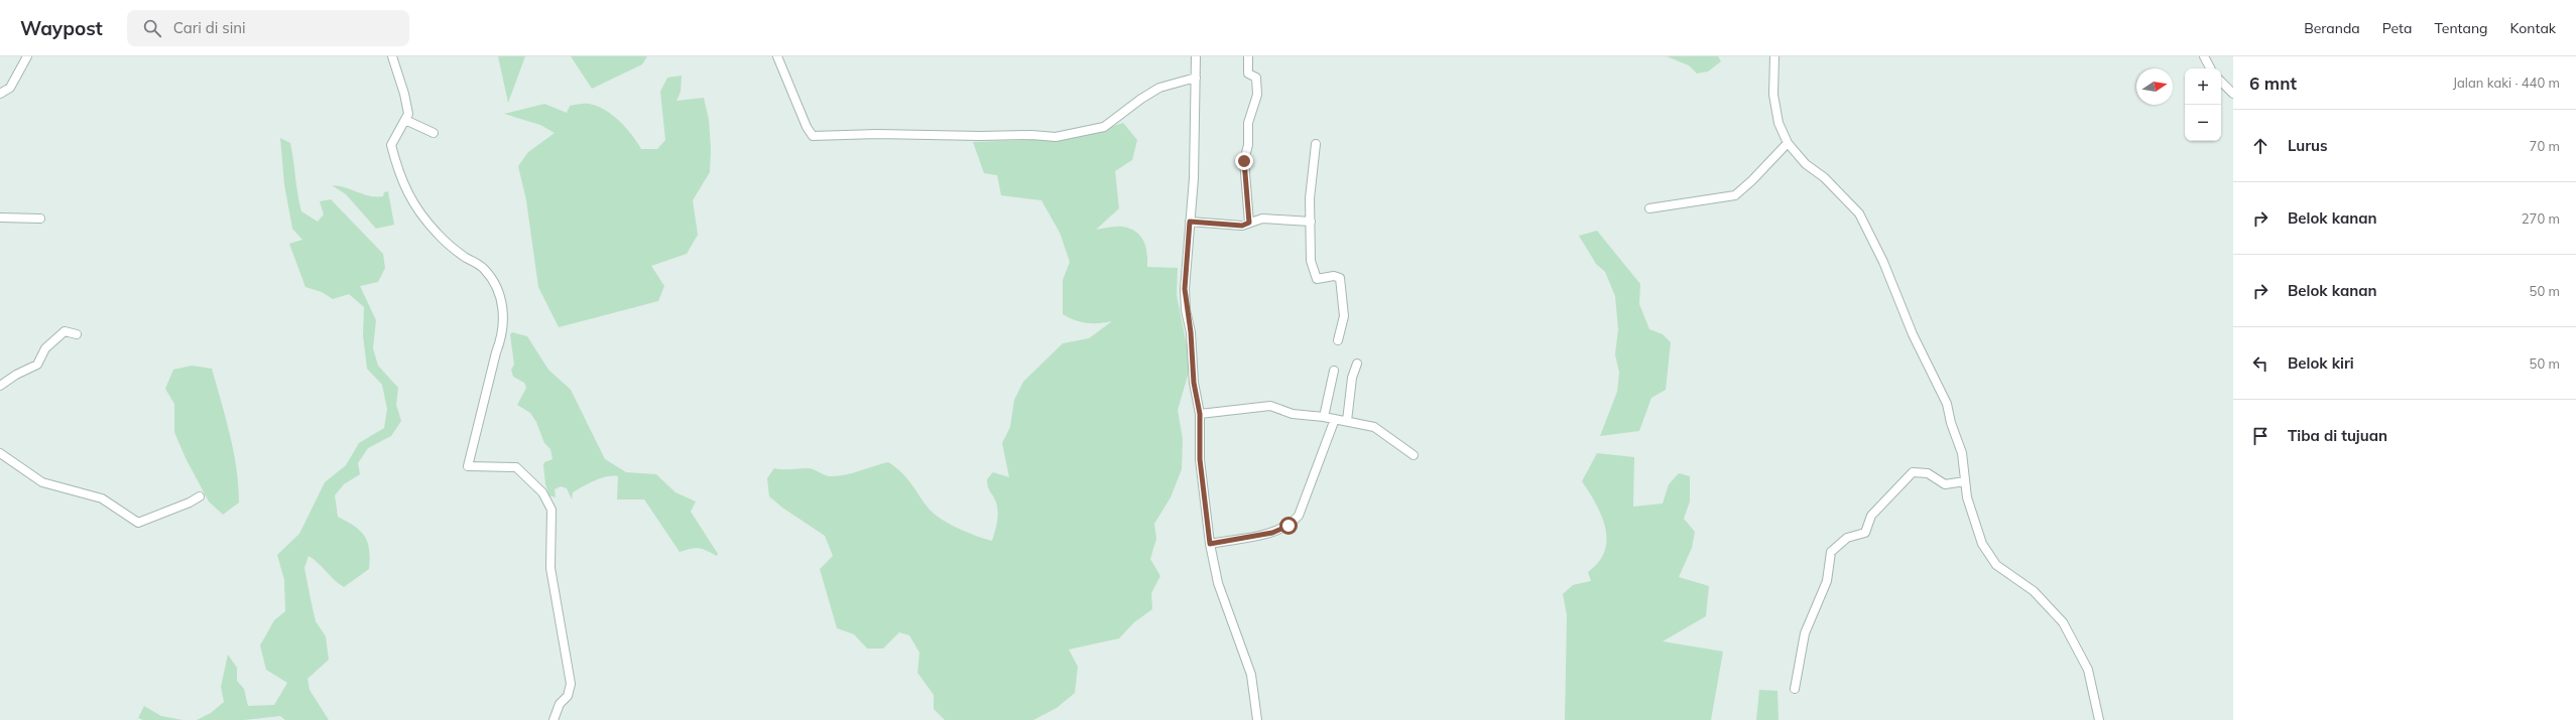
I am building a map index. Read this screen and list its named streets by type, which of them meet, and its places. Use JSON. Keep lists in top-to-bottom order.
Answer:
{
  "north": "right",
  "page": {
    "header": "Waypost",
    "search": "Cari di sini",
    "nav": [
      "Beranda",
      "Peta",
      "Tentang",
      "Kontak"
    ],
    "heading": ["6 mnt", "Jalan kaki · 440 m"],
    "map_buttons": ["+", "−"],
    "list": [
      ["Lurus", "70 m"],
      ["Belok kanan", "270 m"],
      ["Belok kanan", "50 m"],
      ["Belok kiri", "50 m"],
      "Tiba di tujuan"
    ]
  }
}
